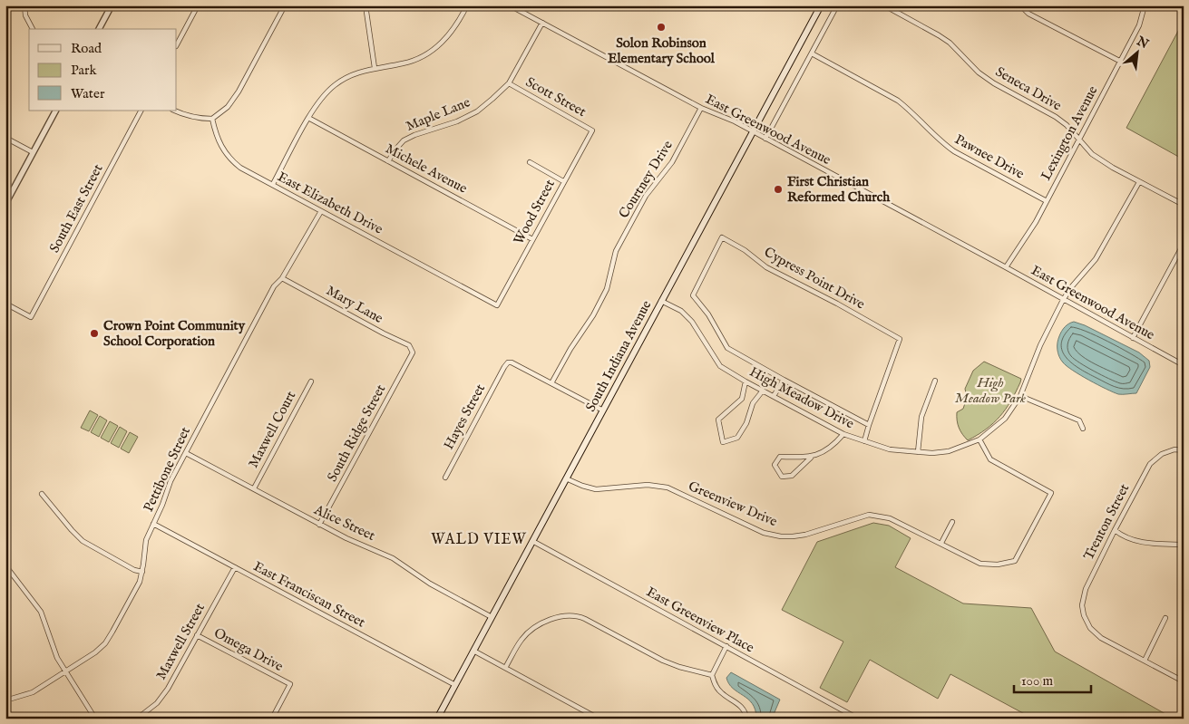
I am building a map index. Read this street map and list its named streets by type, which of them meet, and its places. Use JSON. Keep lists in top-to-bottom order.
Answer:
{
  "streets": {
    "main road": ["South Indiana Avenue"],
    "street": [
      "Seneca Drive",
      "Scott Street",
      "Maple Lane",
      "East Greenwood Avenue",
      "Lexington Avenue",
      "Pawnee Drive",
      "Michele Avenue",
      "Courtney Drive",
      "East Elizabeth Drive",
      "South East Street",
      "Wood Street",
      "Cypress Point Drive",
      "Mary Lane",
      "High Meadow Drive",
      "Hayes Street",
      "Maxwell Court",
      "South Ridge Street",
      "Pettibone Street",
      "Greenview Drive",
      "Trenton Street",
      "Alice Street",
      "East Franciscan Street",
      "East Greenview Place",
      "Maxwell Street",
      "Omega Drive"
    ]
  },
  "crossings": [
    ["Seneca Drive", "Lexington Avenue"],
    ["Seneca Drive", "High Meadow Drive"],
    ["Scott Street", "Maple Lane"],
    ["Scott Street", "Wood Street"],
    ["Maple Lane", "East Greenwood Avenue"],
    ["Maple Lane", "Michele Avenue"],
    ["East Greenwood Avenue", "Lexington Avenue"],
    ["East Greenwood Avenue", "Courtney Drive"],
    ["East Greenwood Avenue", "South Indiana Avenue"],
    ["East Greenwood Avenue", "High Meadow Drive"],
    ["Lexington Avenue", "Pawnee Drive"],
    ["Michele Avenue", "Wood Street"],
    ["Courtney Drive", "Hayes Street"],
    ["East Elizabeth Drive", "Wood Street"],
    ["East Elizabeth Drive", "Pettibone Street"],
    ["Mary Lane", "South Ridge Street"],
    ["Mary Lane", "Pettibone Street"],
    ["South Indiana Avenue", "High Meadow Drive"],
    ["South Indiana Avenue", "Greenview Drive"],
    ["South Indiana Avenue", "Alice Street"],
    ["South Indiana Avenue", "East Franciscan Street"],
    ["South Indiana Avenue", "East Greenview Place"],
    ["High Meadow Drive", "Greenview Drive"],
    ["Maxwell Court", "Alice Street"],
    ["South Ridge Street", "Alice Street"],
    ["Pettibone Street", "Alice Street"],
    ["Pettibone Street", "East Franciscan Street"],
    ["East Franciscan Street", "Maxwell Street"],
    ["Maxwell Street", "Omega Drive"]
  ],
  "districts": ["WALD VIEW"],
  "parks": ["High Meadow Park"],
  "places": ["Solon Robinson Elementary School", "First Christian Reformed Church", "Crown Point Community School Corporation"],
  "legend": ["Road", "Park", "Water"],
  "scale_bar": "100 m",
  "north": "top right"
}
